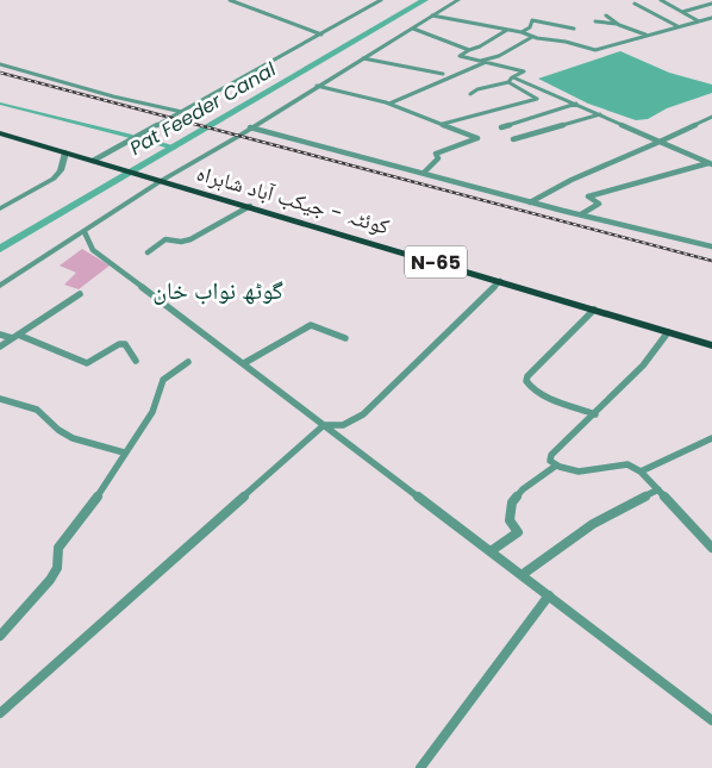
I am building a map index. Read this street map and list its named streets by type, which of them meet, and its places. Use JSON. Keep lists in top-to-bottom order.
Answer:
{
  "streets": {
    "highway": ["کوئٹہ - جیکب آباد شاہراہ", "N-65"]
  },
  "districts": ["گوٹھ نواب خان"],
  "water": ["Pat Feeder Canal"]
}
